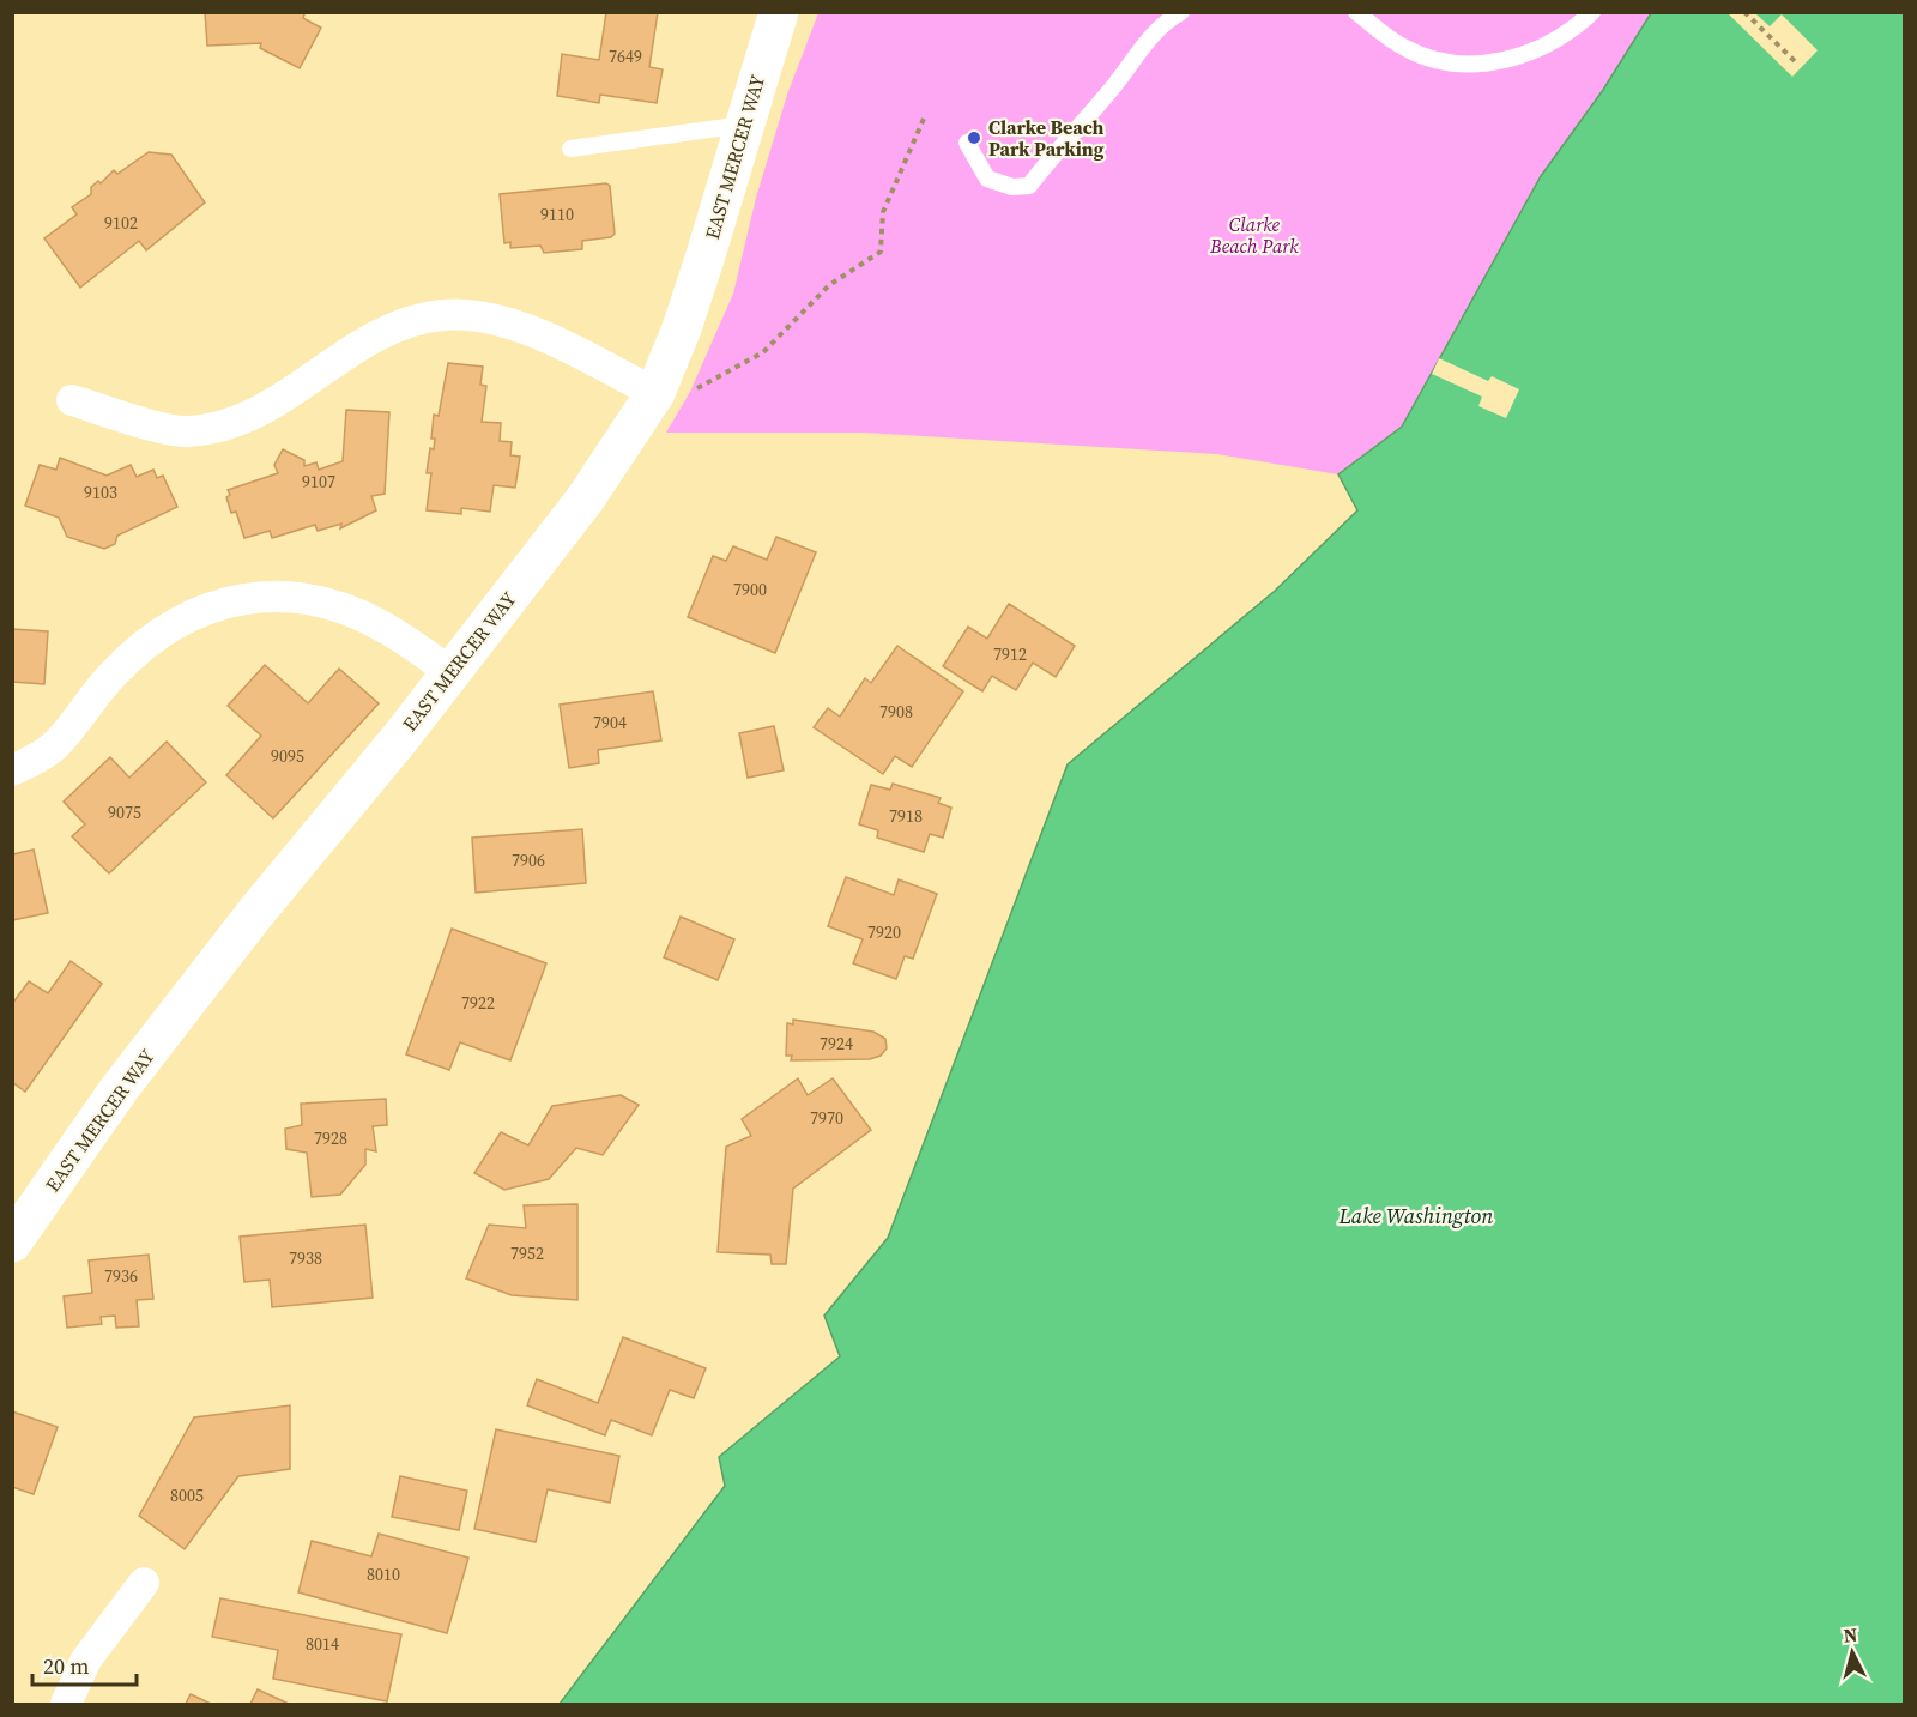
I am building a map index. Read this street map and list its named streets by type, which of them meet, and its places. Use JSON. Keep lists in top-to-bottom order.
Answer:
{
  "streets": {
    "street": ["EAST MERCER WAY"]
  },
  "water": ["Lake Washington"],
  "parks": ["Clarke Beach Park"],
  "places": ["Clarke Beach Park Parking"],
  "house_numbers": [
    "7649",
    "9110",
    "9102",
    "9107",
    "9103",
    "7900",
    "7912",
    "7908",
    "7904",
    "9095",
    "9075",
    "7918",
    "7906",
    "7920",
    "7922",
    "7924",
    "7970",
    "7928",
    "7952",
    "7938",
    "7936",
    "8005",
    "8010",
    "8014"
  ],
  "scale_bar": "20 m",
  "north": "top"
}
